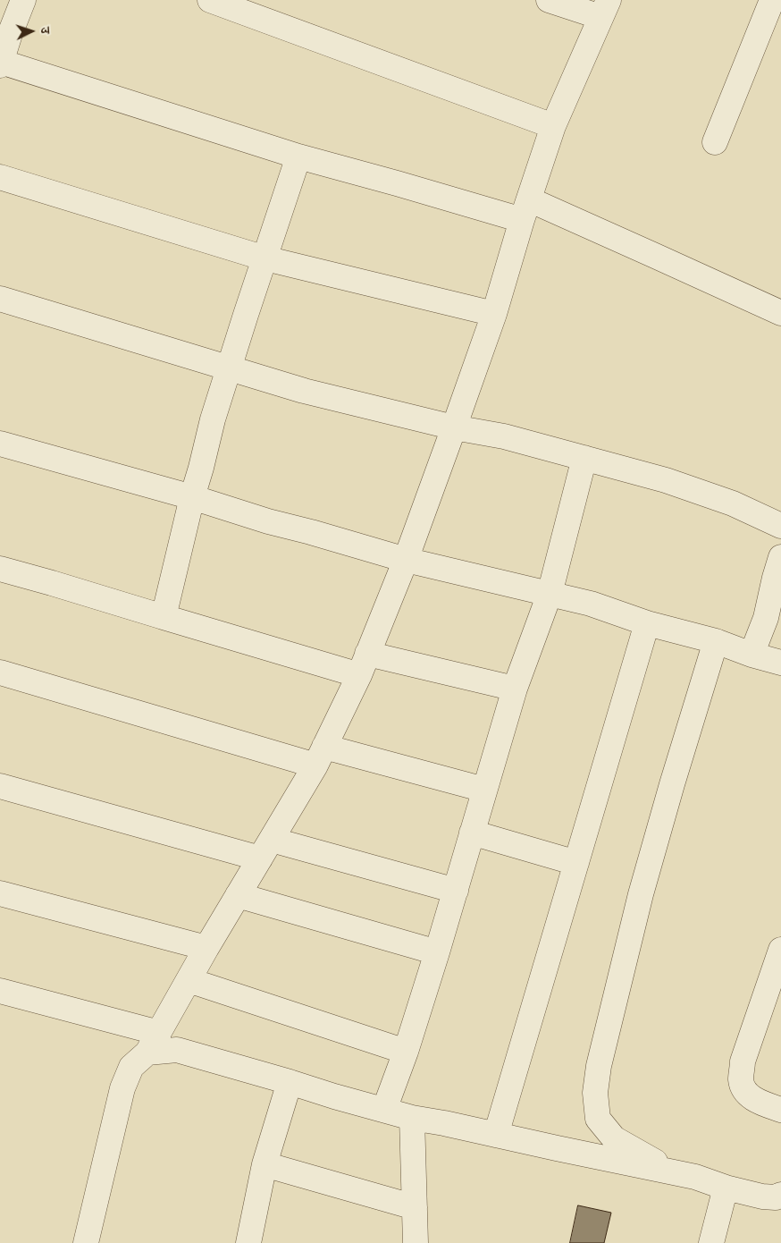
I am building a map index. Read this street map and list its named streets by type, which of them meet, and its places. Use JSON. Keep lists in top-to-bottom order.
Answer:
{
  "north": "right"
}
